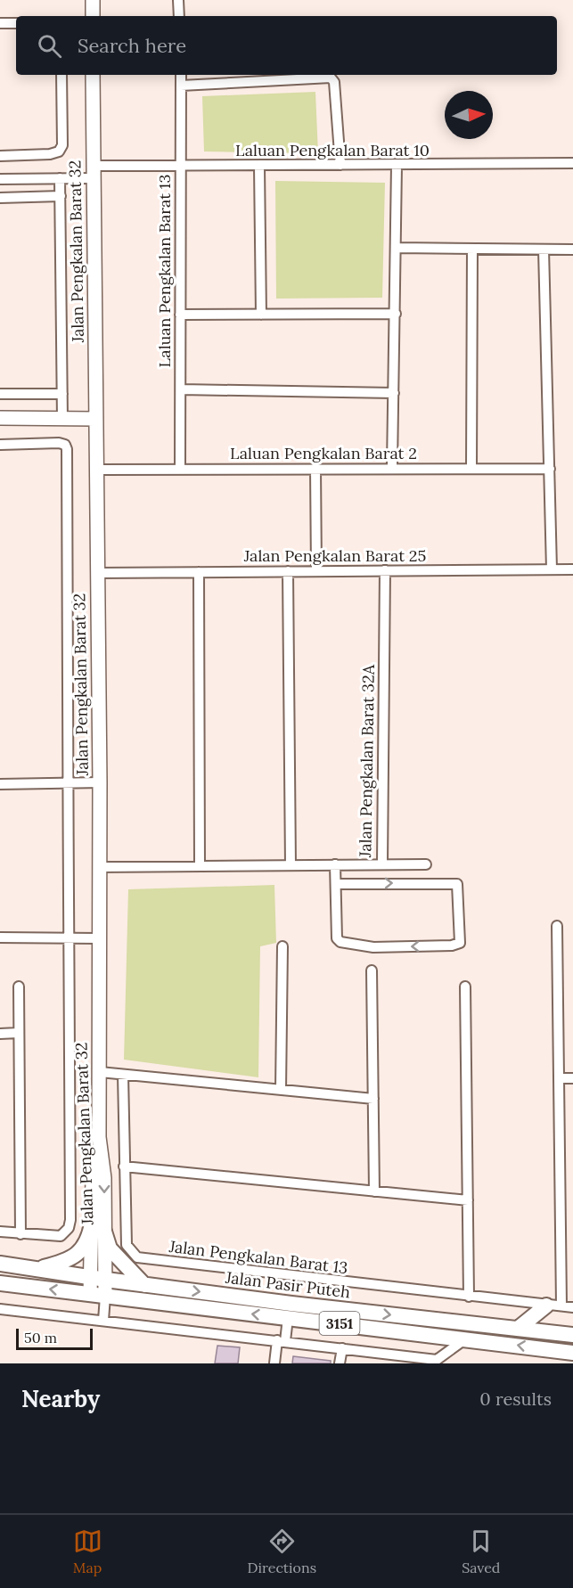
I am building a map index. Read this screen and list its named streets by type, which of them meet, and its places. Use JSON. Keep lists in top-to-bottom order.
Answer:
{
  "streets": {
    "main road": ["Jalan Pasir Puteh", "3151"],
    "street": [
      "Laluan Pengkalan Barat 10",
      "Jalan Pengkalan Barat 32",
      "Laluan Pengkalan Barat 13",
      "Laluan Pengkalan Barat 2",
      "Jalan Pengkalan Barat 25",
      "Jalan Pengkalan Barat 32A",
      "Jalan Pengkalan Barat 13"
    ]
  },
  "crossings": [
    ["Laluan Pengkalan Barat 10", "Jalan Pengkalan Barat 32"],
    ["Laluan Pengkalan Barat 10", "Laluan Pengkalan Barat 13"],
    ["Jalan Pengkalan Barat 32", "Laluan Pengkalan Barat 2"],
    ["Jalan Pengkalan Barat 32", "Jalan Pengkalan Barat 25"],
    ["Jalan Pengkalan Barat 32", "Jalan Pengkalan Barat 32A"],
    ["Jalan Pengkalan Barat 32", "Jalan Pasir Puteh"],
    ["Laluan Pengkalan Barat 13", "Laluan Pengkalan Barat 2"],
    ["Jalan Pengkalan Barat 25", "Jalan Pengkalan Barat 32A"]
  ],
  "scale_bar": "50 m",
  "north": "right",
  "page": {
    "search": "Search here",
    "scale": "50 m",
    "heading": ["Nearby", "0 results"],
    "nav": ["Map", "Directions", "Saved"]
  }
}
